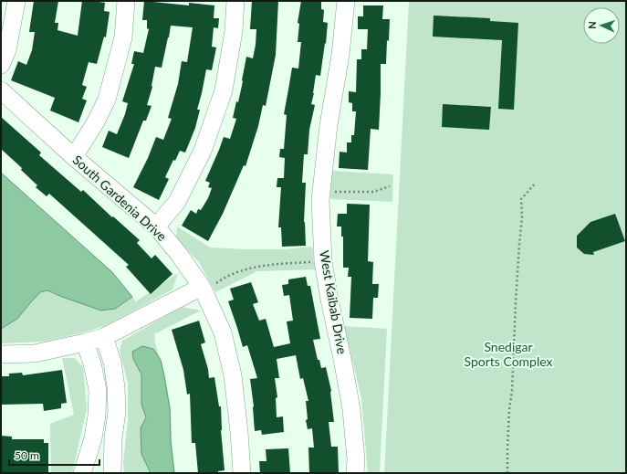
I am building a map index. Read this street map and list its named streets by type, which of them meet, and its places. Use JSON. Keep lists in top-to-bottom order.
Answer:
{
  "streets": {
    "street": ["South Gardenia Drive", "West Kaibab Drive"]
  },
  "parks": ["Snedigar Sports Complex"],
  "scale_bar": "50 m",
  "north": "left"
}
